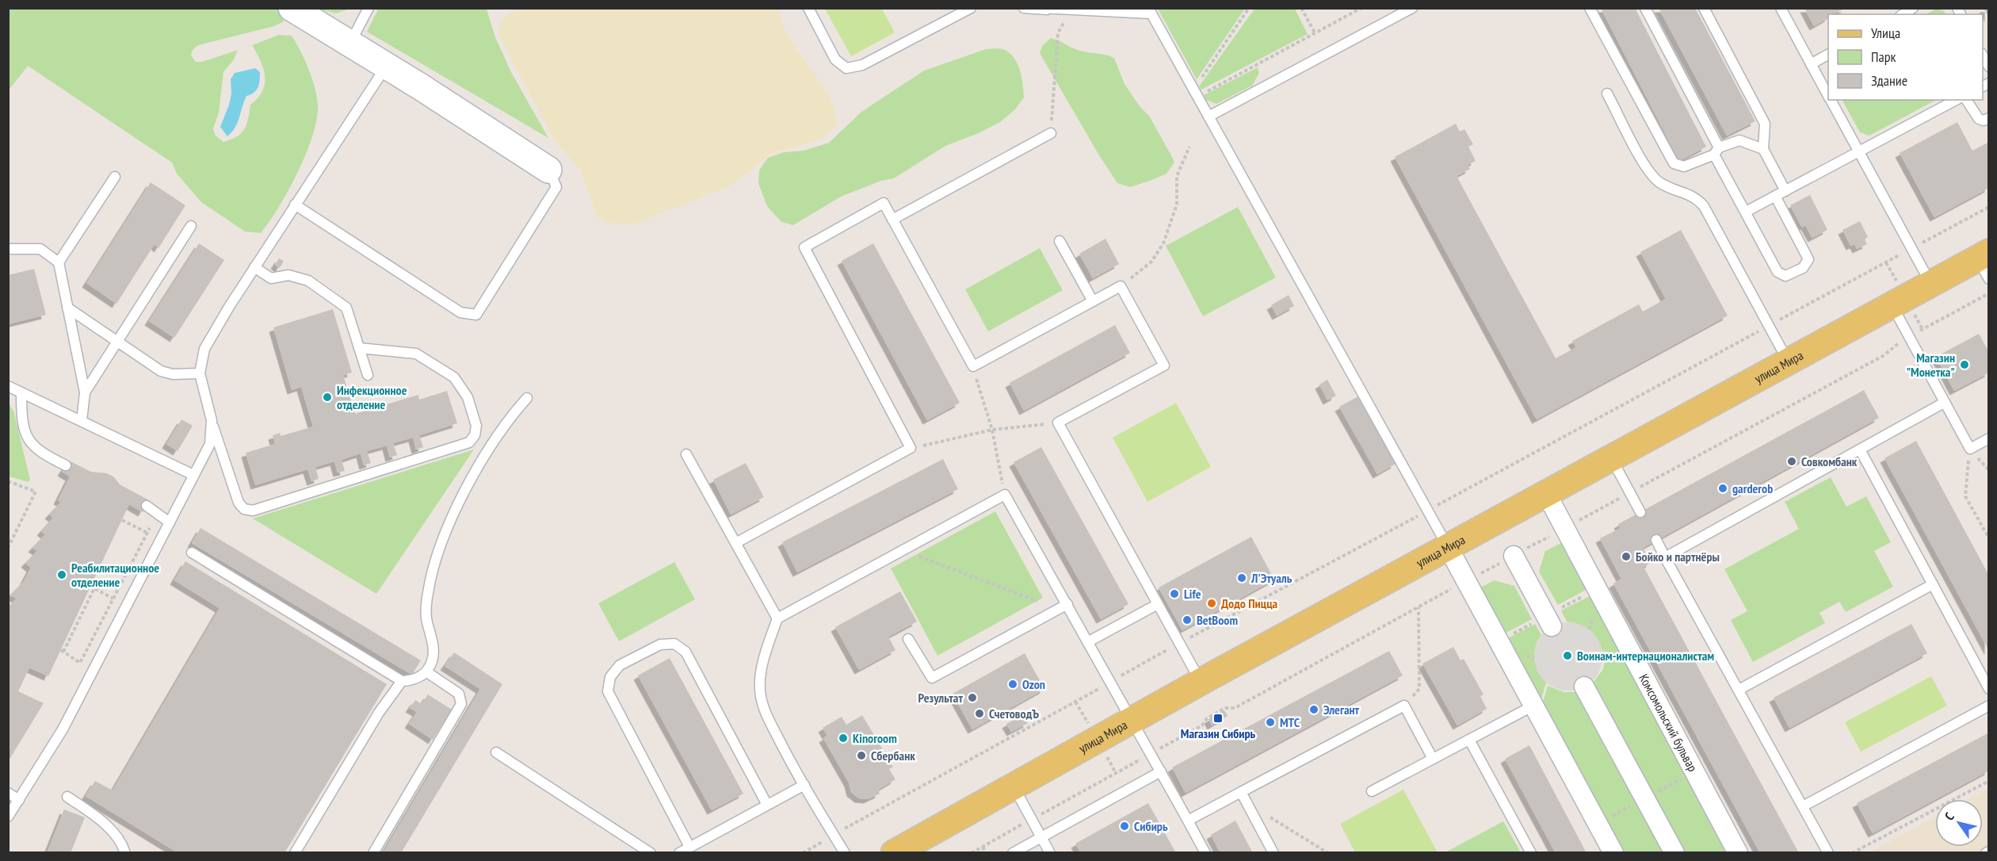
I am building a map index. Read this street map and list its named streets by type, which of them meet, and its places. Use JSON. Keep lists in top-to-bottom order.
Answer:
{
  "streets": {
    "main road": ["улица Мира"],
    "street": ["Комсомольский бульвар"]
  },
  "crossings": [
    ["улица Мира", "Комсомольский бульвар"]
  ],
  "places": {
    "other": [
      "Магазин \"Монетка\"",
      "Инфекционное отделение",
      "Совкомбанк",
      "garderob",
      "Бойко и партнёры",
      "Реабилитационное отделение",
      "Л'Этуаль",
      "Life",
      "Додо Пицца",
      "BetBoom",
      "Воинам-интернационалистам",
      "Ozon",
      "Результат",
      "Элегант",
      "СчетоводЪ",
      "МТС",
      "Kinoroom",
      "Сбербанк",
      "Сибирь"
    ],
    "transit": ["Магазин Сибирь"]
  },
  "legend": ["Улица", "Парк", "Здание"],
  "north": "top left"
}
